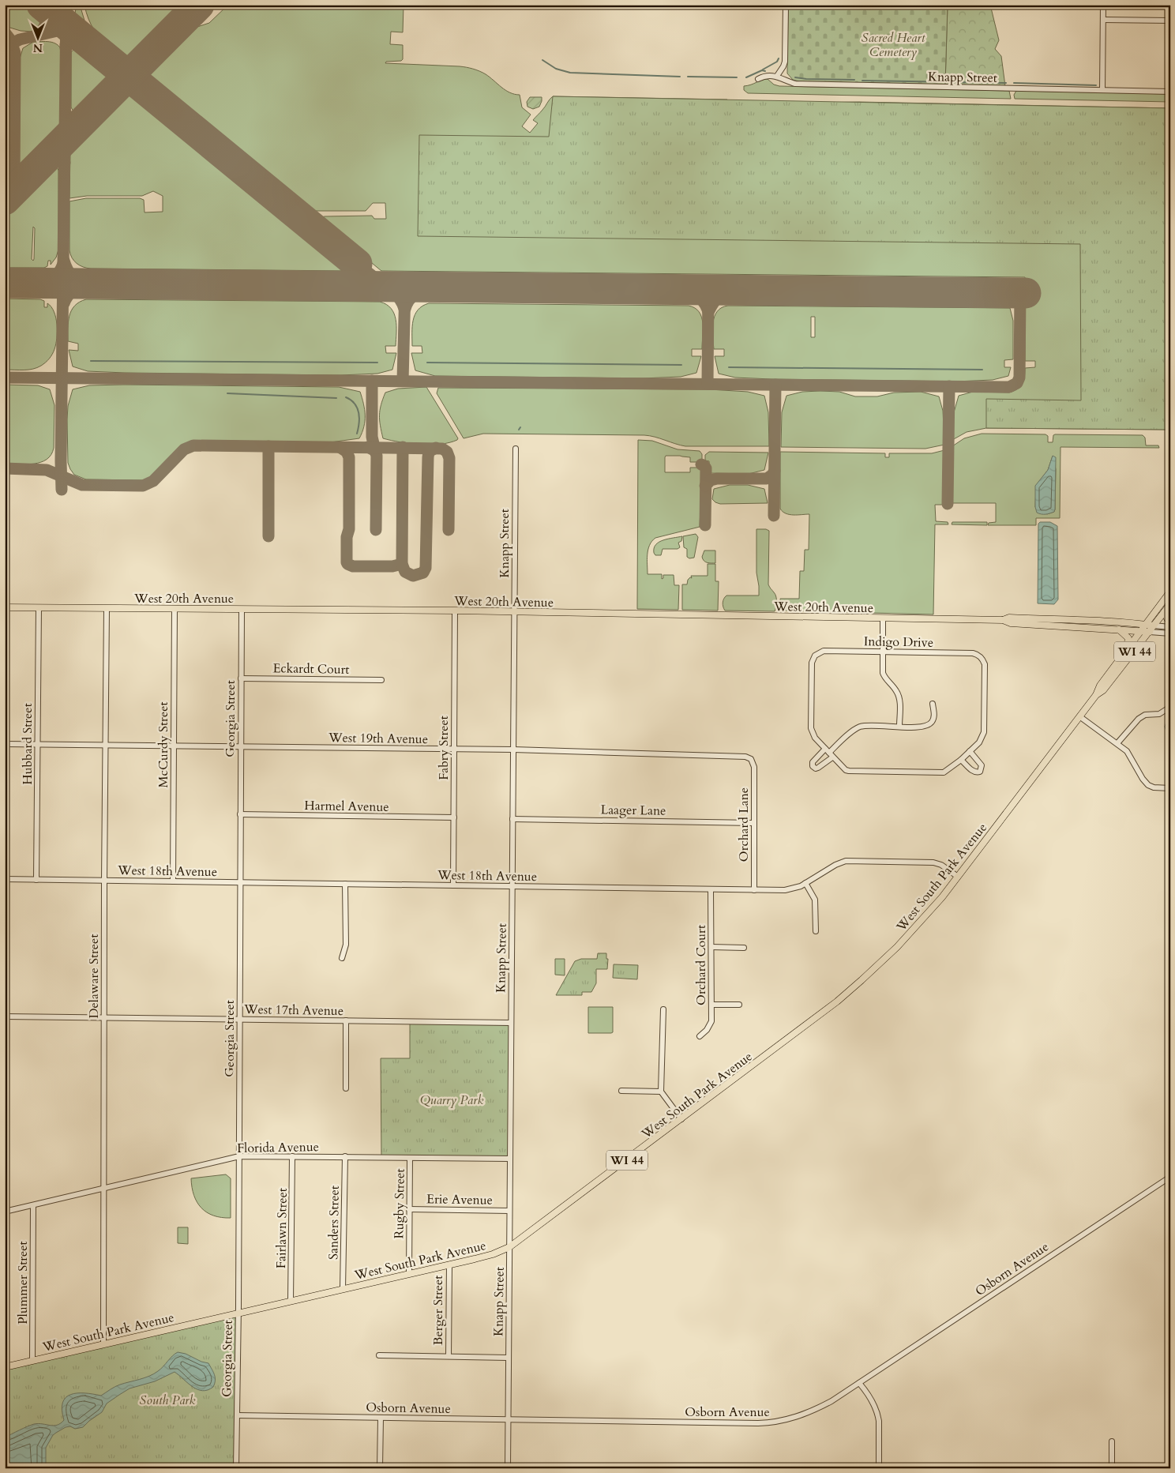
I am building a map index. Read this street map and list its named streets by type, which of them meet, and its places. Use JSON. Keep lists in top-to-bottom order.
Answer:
{
  "streets": {
    "main road": ["West 20th Avenue", "WI 44", "West South Park Avenue"],
    "street": [
      "Knapp Street",
      "Indigo Drive",
      "Eckardt Court",
      "Georgia Street",
      "West 19th Avenue",
      "Hubbard Street",
      "McCurdy Street",
      "Fabry Street",
      "Harmel Avenue",
      "Laager Lane",
      "Orchard Lane",
      "West 18th Avenue",
      "Orchard Court",
      "Delaware Street",
      "West 17th Avenue",
      "Florida Avenue",
      "Erie Avenue",
      "Rugby Street",
      "Sanders Street",
      "Fairlawn Street",
      "Osborn Avenue",
      "Plummer Street",
      "Berger Street"
    ]
  },
  "crossings": [
    ["Knapp Street", "West 20th Avenue"],
    ["Knapp Street", "West 19th Avenue"],
    ["Knapp Street", "Laager Lane"],
    ["Knapp Street", "West 18th Avenue"],
    ["Knapp Street", "West South Park Avenue"],
    ["Knapp Street", "West 17th Avenue"],
    ["Knapp Street", "Florida Avenue"],
    ["Knapp Street", "Erie Avenue"],
    ["Knapp Street", "Osborn Avenue"],
    ["West 20th Avenue", "Georgia Street"],
    ["West 20th Avenue", "Hubbard Street"],
    ["West 20th Avenue", "McCurdy Street"],
    ["West 20th Avenue", "Fabry Street"],
    ["West 20th Avenue", "West South Park Avenue"],
    ["West 20th Avenue", "Delaware Street"],
    ["Eckardt Court", "Georgia Street"],
    ["Georgia Street", "West 19th Avenue"],
    ["Georgia Street", "Harmel Avenue"],
    ["Georgia Street", "West 18th Avenue"],
    ["Georgia Street", "West South Park Avenue"],
    ["Georgia Street", "West 17th Avenue"],
    ["Georgia Street", "Florida Avenue"],
    ["Georgia Street", "Osborn Avenue"],
    ["West 19th Avenue", "Hubbard Street"],
    ["West 19th Avenue", "McCurdy Street"],
    ["West 19th Avenue", "Fabry Street"],
    ["West 19th Avenue", "Orchard Lane"],
    ["West 19th Avenue", "Delaware Street"],
    ["Hubbard Street", "West 18th Avenue"],
    ["McCurdy Street", "West 18th Avenue"],
    ["Fabry Street", "Harmel Avenue"],
    ["Fabry Street", "West 18th Avenue"],
    ["Laager Lane", "Orchard Lane"],
    ["Orchard Lane", "West 18th Avenue"],
    ["West 18th Avenue", "West South Park Avenue"],
    ["West 18th Avenue", "Orchard Court"],
    ["West 18th Avenue", "Delaware Street"],
    ["West South Park Avenue", "Delaware Street"],
    ["West South Park Avenue", "Rugby Street"],
    ["West South Park Avenue", "Sanders Street"],
    ["West South Park Avenue", "Fairlawn Street"],
    ["West South Park Avenue", "Plummer Street"],
    ["West South Park Avenue", "Berger Street"],
    ["Delaware Street", "West 17th Avenue"],
    ["Delaware Street", "Florida Avenue"],
    ["Florida Avenue", "Rugby Street"],
    ["Florida Avenue", "Sanders Street"],
    ["Florida Avenue", "Fairlawn Street"],
    ["Florida Avenue", "Plummer Street"],
    ["Erie Avenue", "Rugby Street"]
  ],
  "parks": ["Sacred Heart Cemetery", "Quarry Park", "South Park"],
  "north": "bottom"
}
